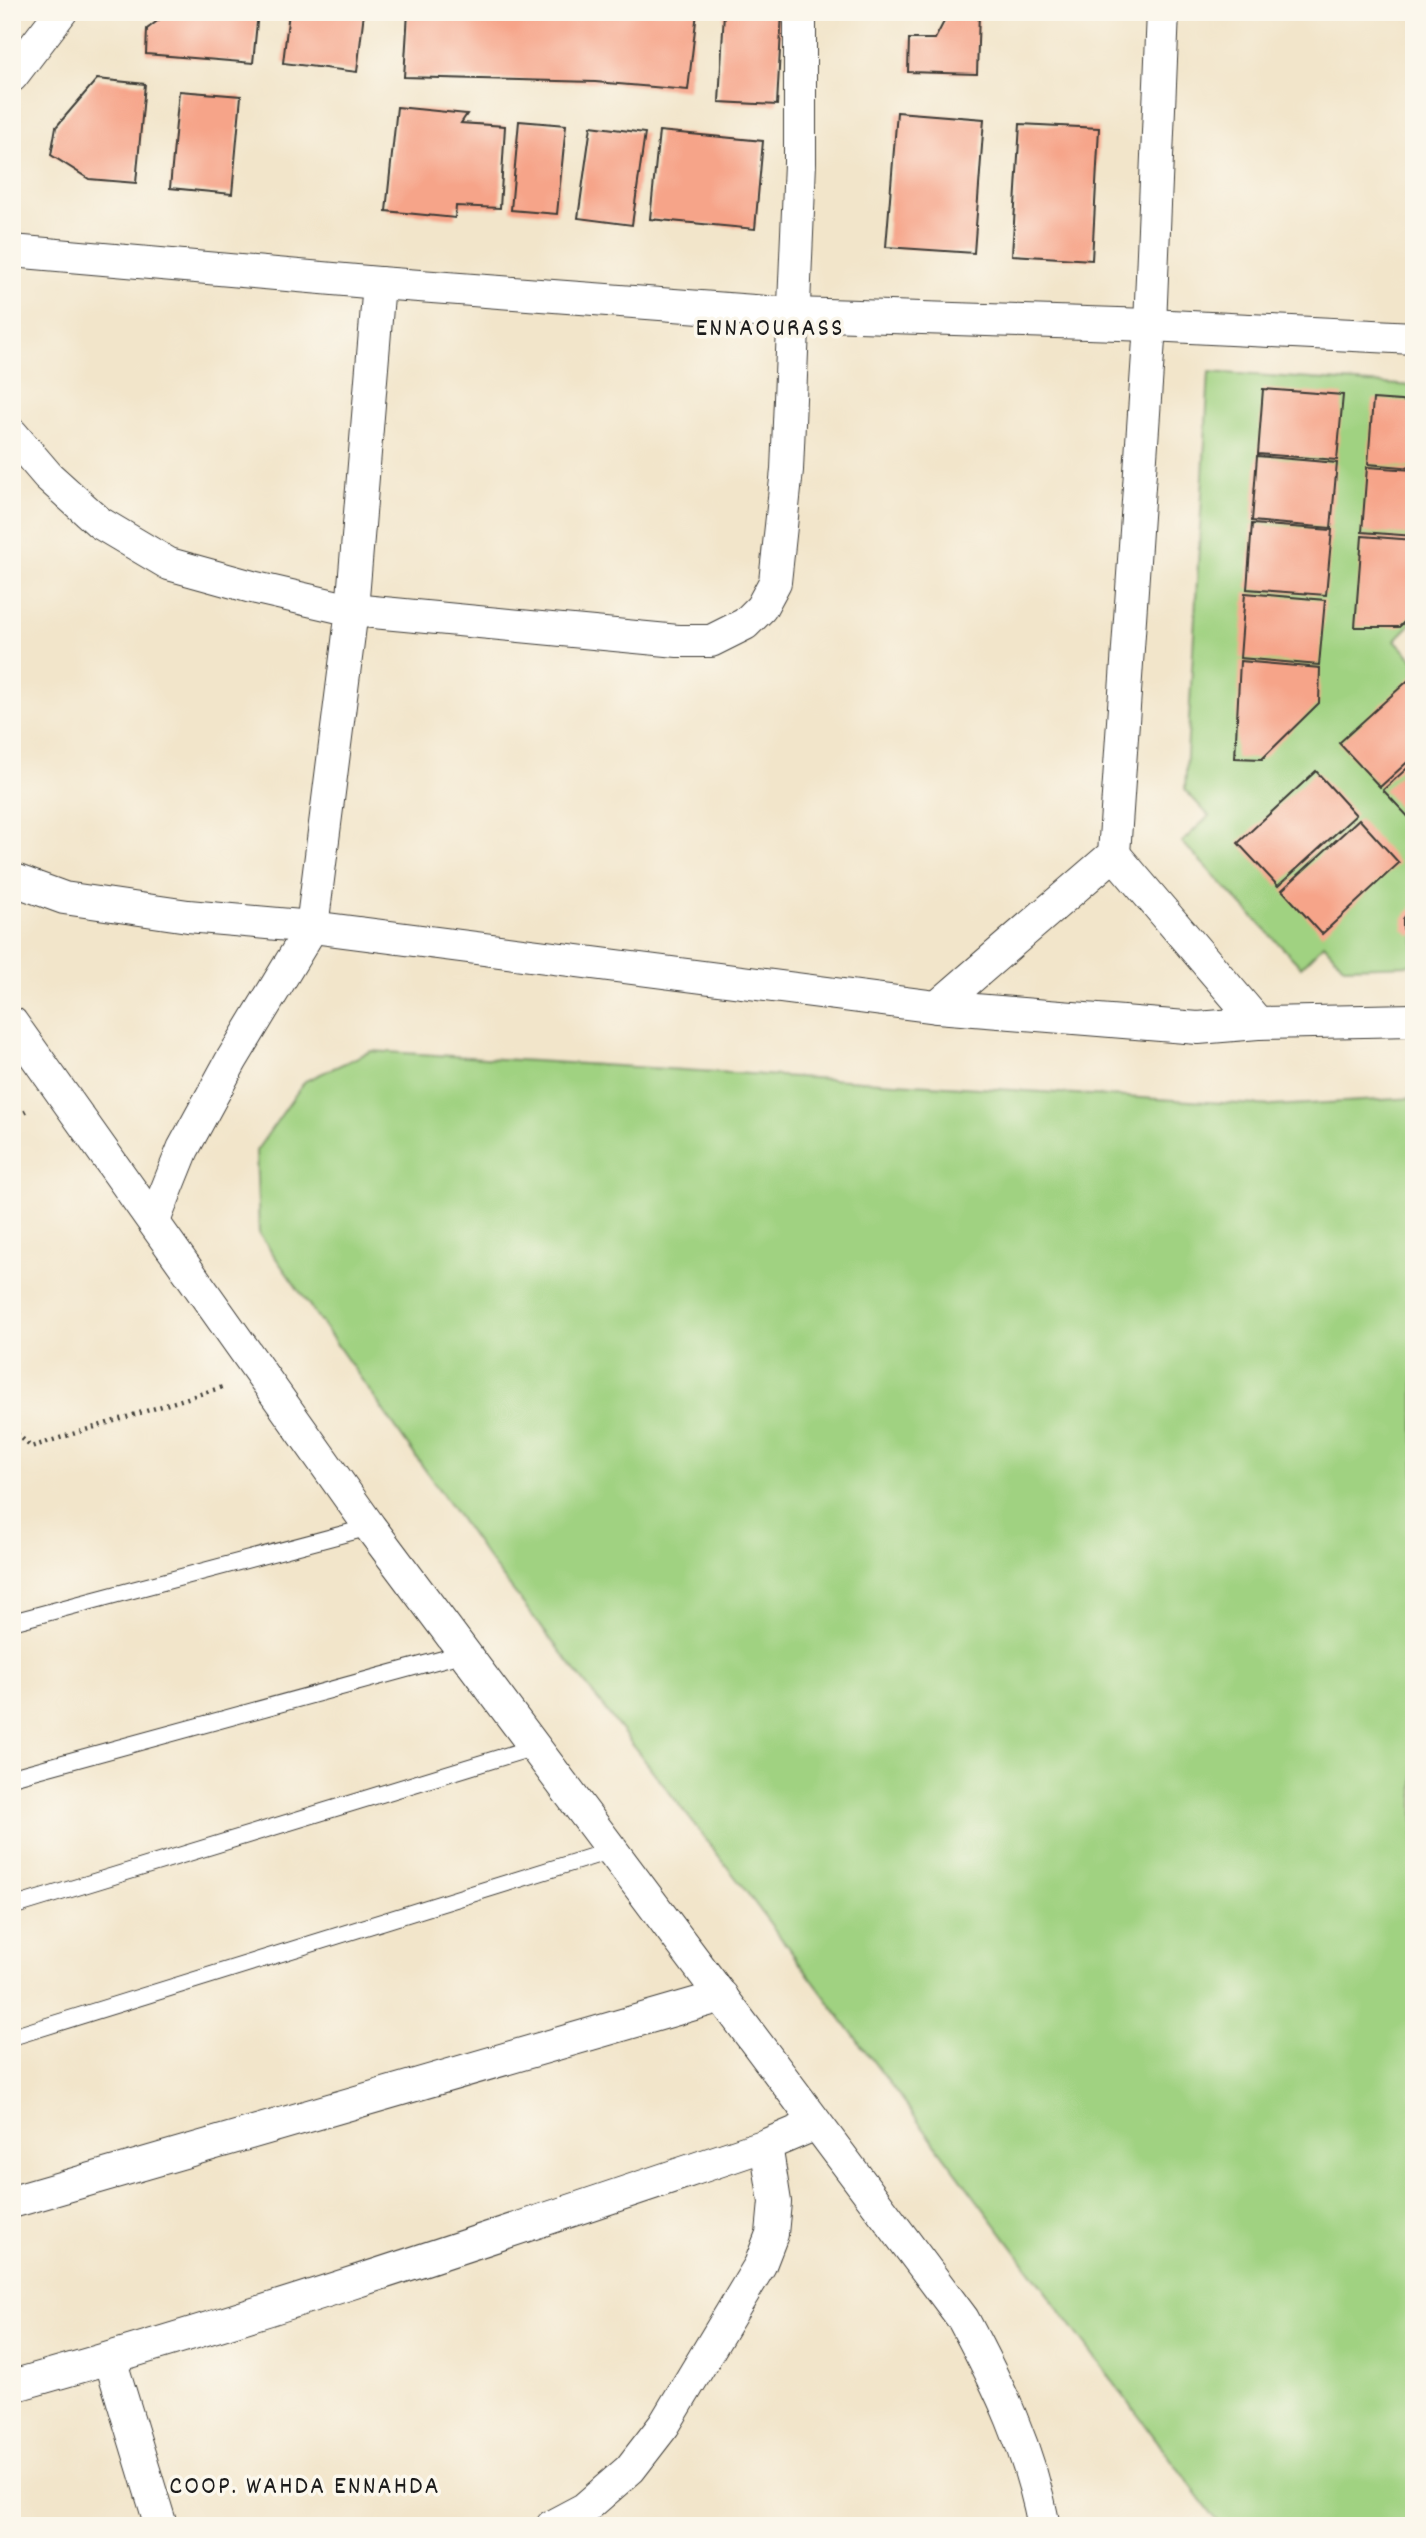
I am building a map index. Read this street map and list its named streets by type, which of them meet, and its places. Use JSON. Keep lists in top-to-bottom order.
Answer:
{
  "districts": ["ENNAOURASS", "COOP. WAHDA ENNAHDA"]
}
